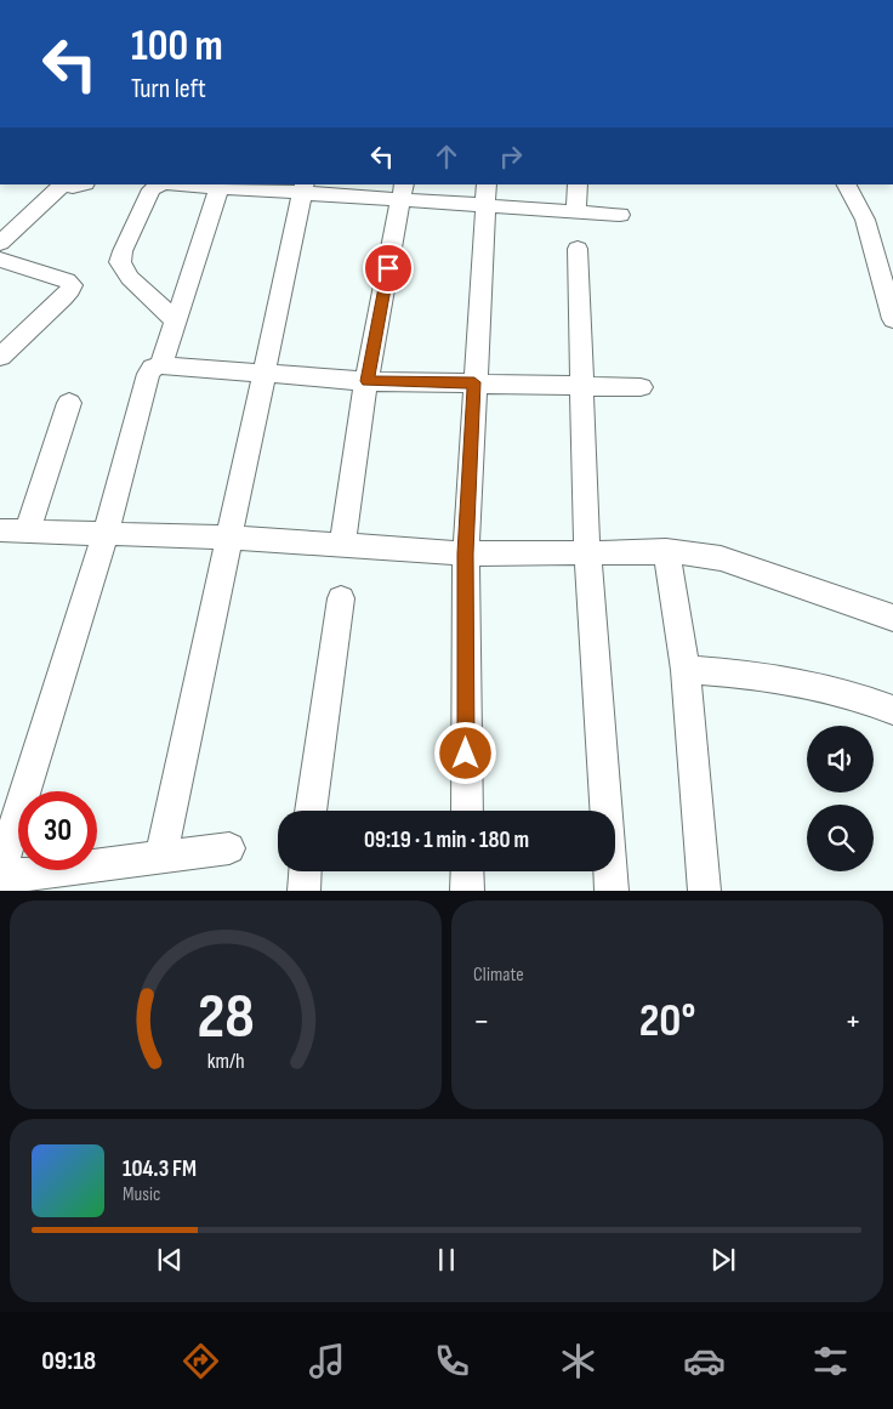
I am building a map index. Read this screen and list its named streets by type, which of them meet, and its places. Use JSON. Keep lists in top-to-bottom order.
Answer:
{
  "page": {
    "turn": ["100 m", "Turn left"],
    "limit": "30",
    "trip": "09:19 · 1 min · 180 m",
    "tile": "Climate",
    "heat": ["−", "20°", "+"],
    "song": ["104.3 FM", "Music"],
    "tabs": "09:18",
    "gauge": ["28", "km/h"]
  }
}
